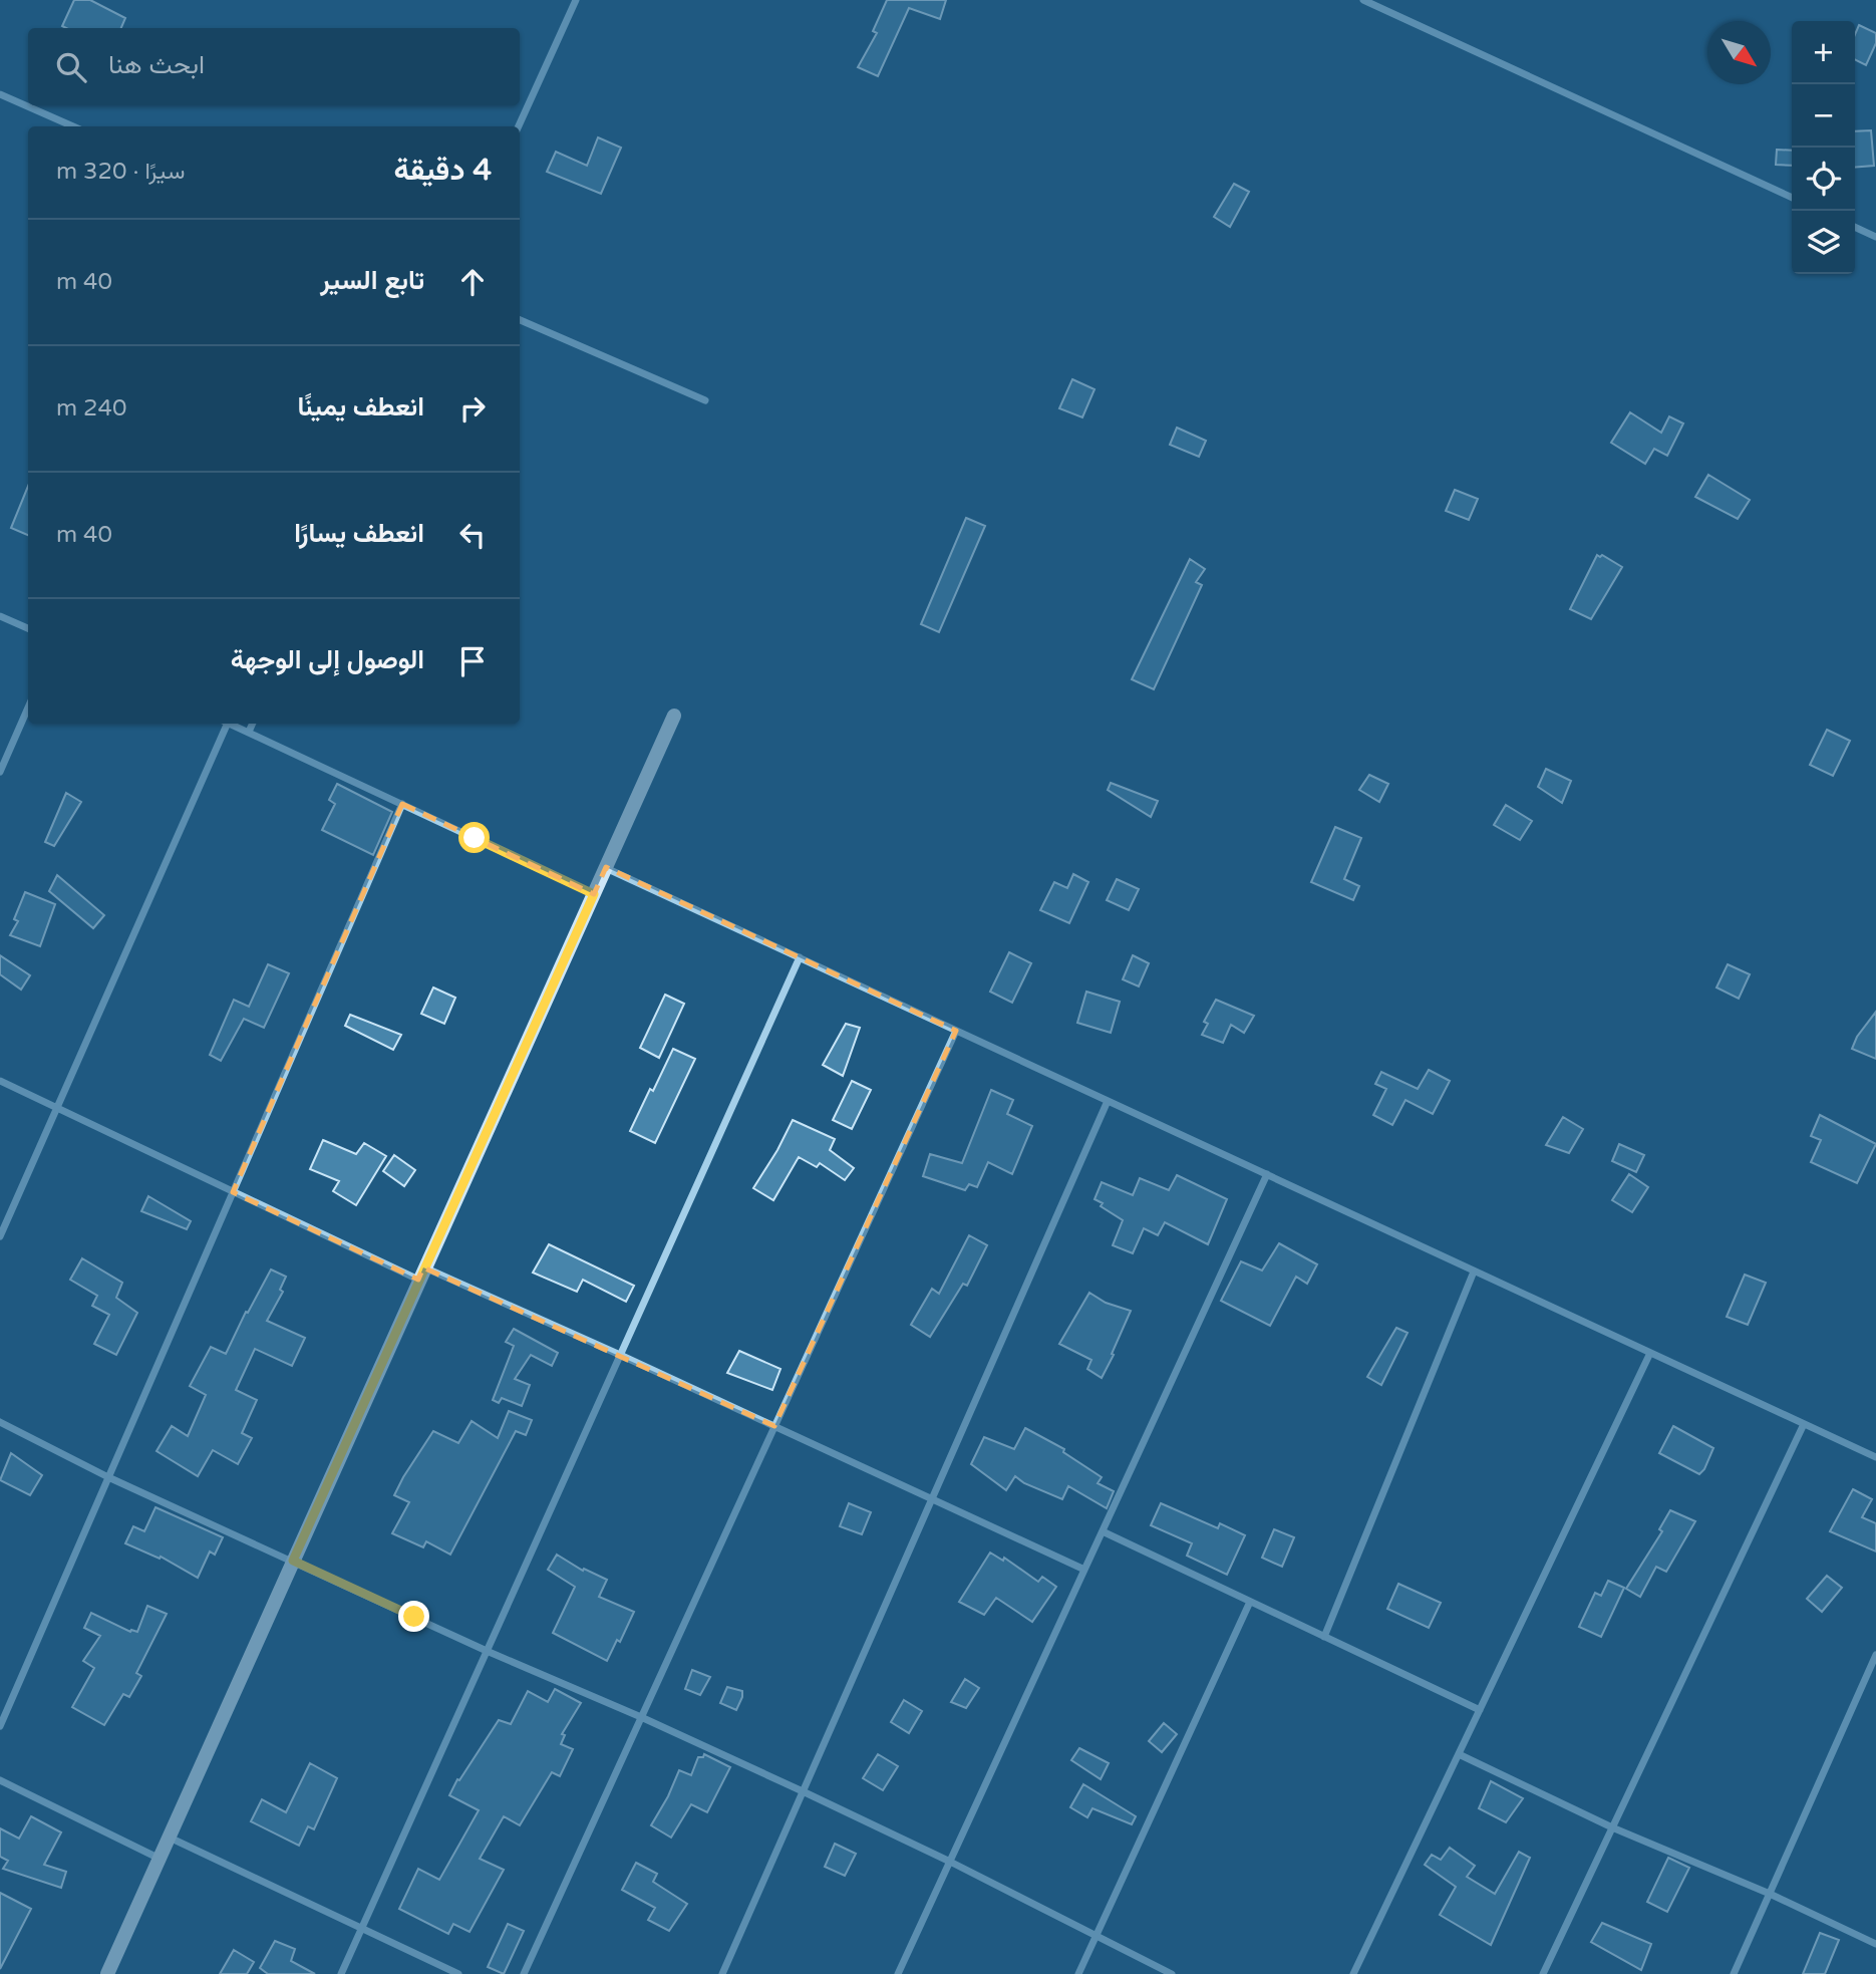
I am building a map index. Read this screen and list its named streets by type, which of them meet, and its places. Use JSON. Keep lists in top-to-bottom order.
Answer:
{
  "north": "bottom right",
  "page": {
    "map_buttons": ["+", "−"],
    "search": "ابحث هنا",
    "heading": ["4 دقيقة", "سيرًا · 320 m"],
    "list": [
      ["تابع السير", "40 m"],
      ["انعطف يمينًا", "240 m"],
      ["انعطف يسارًا", "40 m"],
      "الوصول إلى الوجهة"
    ]
  }
}
